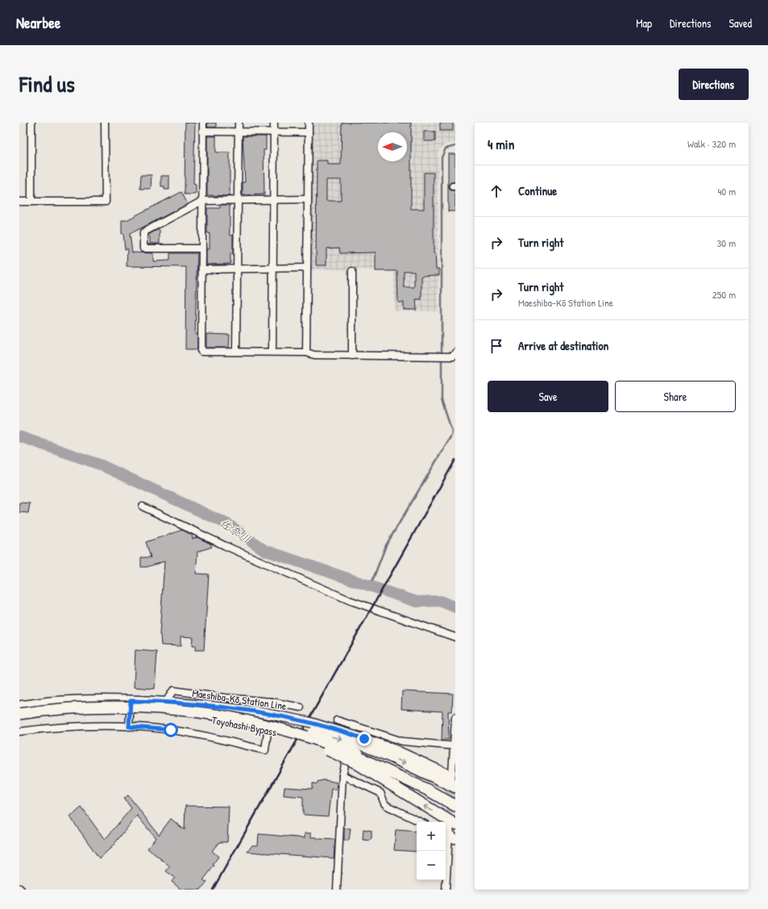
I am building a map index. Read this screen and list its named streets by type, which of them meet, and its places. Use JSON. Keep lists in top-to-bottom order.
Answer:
{
  "streets": {
    "highway": ["Toyohashi Bypass"],
    "main road": ["Maeshiba-Kō Station Line"]
  },
  "crossings": [
    ["Maeshiba-Kō Station Line", "Toyohashi Bypass"]
  ],
  "water": ["佐奈川"],
  "north": "left",
  "page": {
    "header": "Nearbee",
    "nav": ["Map", "Directions", "Saved"],
    "title": "Find us",
    "buttons": [
      "Directions",
      ["Save", "Share"]
    ],
    "heading": ["4 min", "Walk · 320 m"],
    "list": [
      ["Continue", "40 m"],
      ["Turn right", "30 m"],
      ["Turn right", "Maeshiba-Kō Station Line", "250 m"],
      "Arrive at destination"
    ],
    "map_buttons": ["+", "−"]
  }
}
